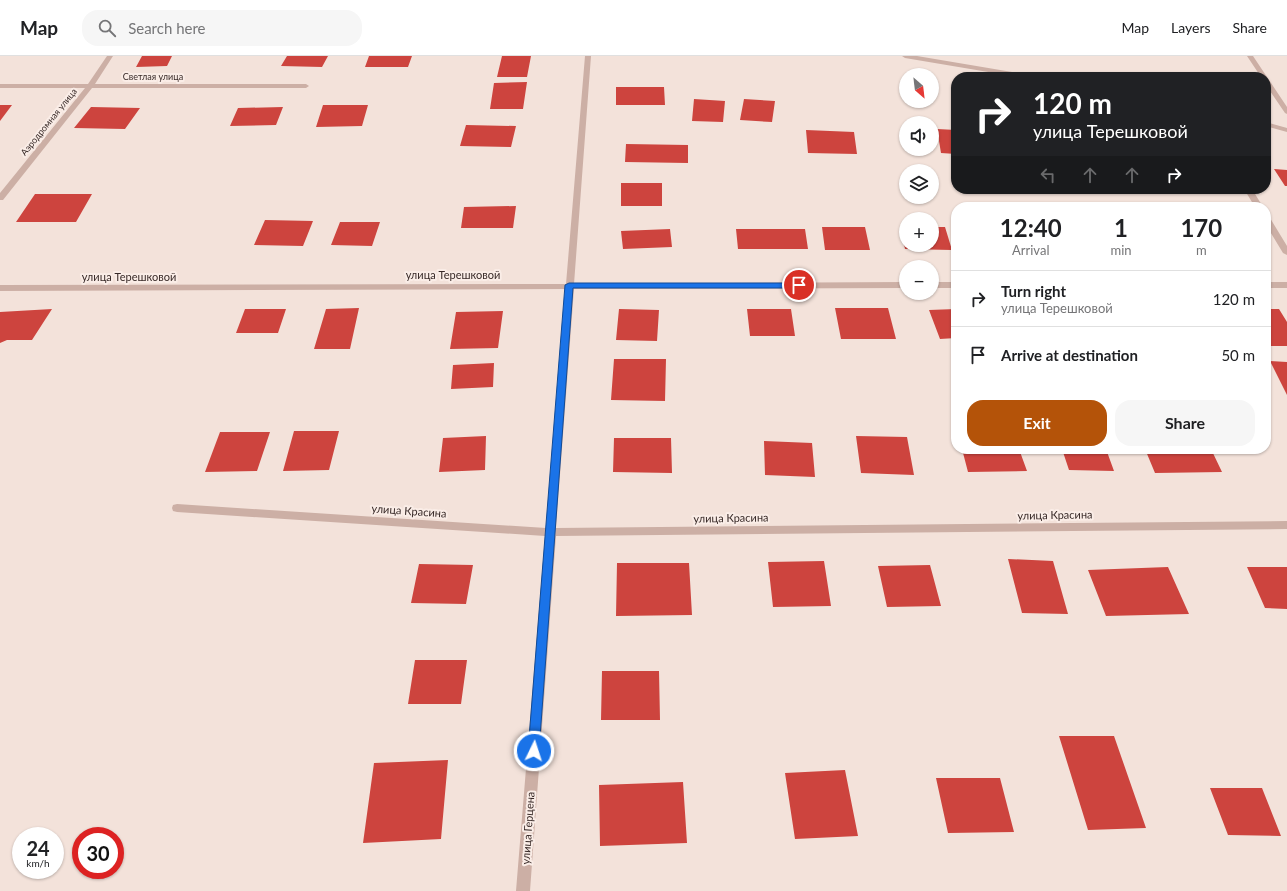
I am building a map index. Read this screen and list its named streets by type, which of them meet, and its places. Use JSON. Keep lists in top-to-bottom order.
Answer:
{
  "streets": {
    "street": [
      "Светлая улица",
      "Аэродромная улица",
      "улица Терешковой",
      "улица Красина",
      "улица Герцена"
    ]
  },
  "crossings": [
    ["Светлая улица", "Аэродромная улица"],
    ["улица Терешковой", "улица Герцена"],
    ["улица Красина", "улица Герцена"]
  ],
  "north": "bottom right",
  "page": {
    "header": "Map",
    "search": "Search here",
    "nav": ["Map", "Layers", "Share"],
    "map_buttons": ["+", "−"],
    "turn": ["120 m", "улица Терешковой"],
    "eta": [
      "12:40",
      "Arrival",
      "1",
      "min",
      "170",
      "m"
    ],
    "list": [
      {
        "name": "Turn right",
        "note": "улица Терешковой",
        "value": "120 m"
      },
      {
        "name": "Arrive at destination",
        "value": "50 m"
      }
    ],
    "buttons": ["Exit", "Share"],
    "speed": "24 km/h",
    "limit": "30"
  }
}
